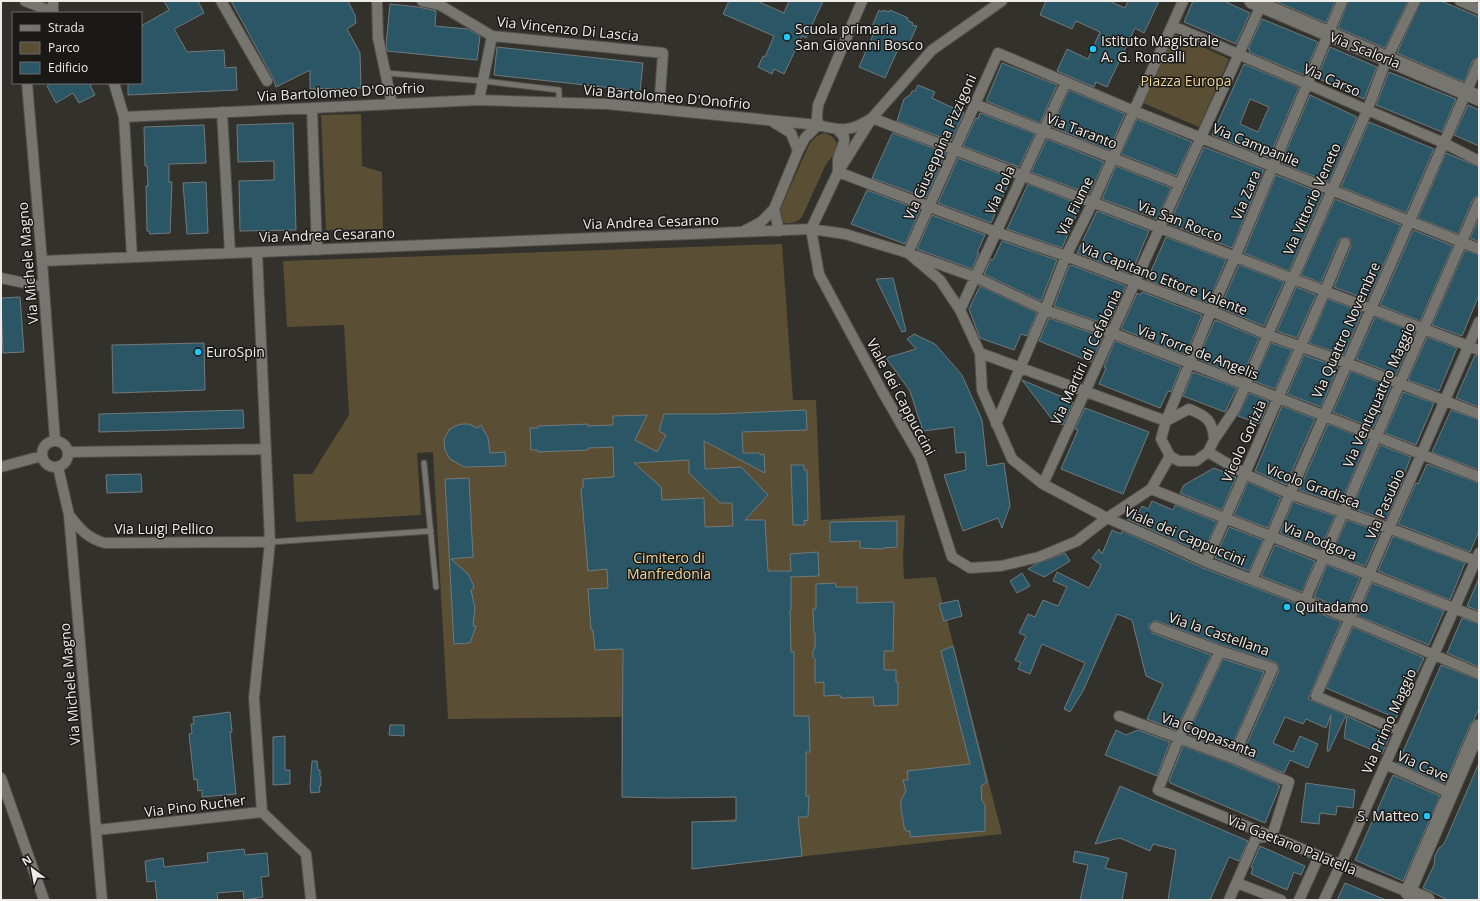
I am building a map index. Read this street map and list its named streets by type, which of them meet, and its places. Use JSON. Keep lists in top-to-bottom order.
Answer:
{
  "streets": {
    "main road": ["Via Scaloria", "Via Gaetano Palatella"],
    "street": [
      "Via Vincenzo Di Lascia",
      "Via Carso",
      "Via Bartolomeo D'Onofrio",
      "Via Taranto",
      "Via Campanile",
      "Via Giuseppina Pizzigoni",
      "Via Pola",
      "Via Zara",
      "Via Vittorio Veneto",
      "Via Fiume",
      "Via San Rocco",
      "Via Andrea Cesarano",
      "Via Michele Magno",
      "Via Capitano Ettore Valente",
      "Via Quattro Novembre",
      "Via Torre de Angelis",
      "Via Martiri di Cefalonia",
      "Via Ventiquattro Maggio",
      "Viale dei Cappuccini",
      "Vicolo Gorizia",
      "Vicolo Gradisca",
      "Via Pasubio",
      "Via Luigi Pellico",
      "Via Podgora",
      "Via la Castellana",
      "Via Primo Maggio",
      "Via Coppasanta",
      "Via Cave",
      "Via Pino Rucher"
    ]
  },
  "crossings": [
    ["Via Vincenzo Di Lascia", "Via Bartolomeo D'Onofrio"],
    ["Via Scaloria", "Via Zara"],
    ["Via Scaloria", "Via Vittorio Veneto"],
    ["Via Scaloria", "Via Quattro Novembre"],
    ["Via Scaloria", "Via Martiri di Cefalonia"],
    ["Via Carso", "Via Zara"],
    ["Via Carso", "Via Vittorio Veneto"],
    ["Via Carso", "Via Fiume"],
    ["Via Carso", "Via Quattro Novembre"],
    ["Via Carso", "Via Martiri di Cefalonia"],
    ["Via Taranto", "Via Giuseppina Pizzigoni"],
    ["Via Taranto", "Via Pola"],
    ["Via Taranto", "Via Fiume"],
    ["Via Taranto", "Via Martiri di Cefalonia"],
    ["Via Campanile", "Via Giuseppina Pizzigoni"],
    ["Via Campanile", "Via Pola"],
    ["Via Campanile", "Via Zara"],
    ["Via Campanile", "Via Vittorio Veneto"],
    ["Via Campanile", "Via Fiume"],
    ["Via Campanile", "Via Quattro Novembre"],
    ["Via Campanile", "Via Martiri di Cefalonia"],
    ["Via Campanile", "Via Ventiquattro Maggio"],
    ["Via Giuseppina Pizzigoni", "Via San Rocco"],
    ["Via Giuseppina Pizzigoni", "Via Andrea Cesarano"],
    ["Via Giuseppina Pizzigoni", "Via Capitano Ettore Valente"],
    ["Via Giuseppina Pizzigoni", "Via Torre de Angelis"],
    ["Via Pola", "Via San Rocco"],
    ["Via Pola", "Via Andrea Cesarano"],
    ["Via Pola", "Via Capitano Ettore Valente"],
    ["Via Pola", "Via Torre de Angelis"],
    ["Via Zara", "Via Vittorio Veneto"],
    ["Via Zara", "Via San Rocco"],
    ["Via Zara", "Via Capitano Ettore Valente"],
    ["Via Zara", "Via Torre de Angelis"],
    ["Via Zara", "Vicolo Gradisca"],
    ["Via Vittorio Veneto", "Via San Rocco"],
    ["Via Vittorio Veneto", "Via Capitano Ettore Valente"],
    ["Via Vittorio Veneto", "Via Torre de Angelis"],
    ["Via Vittorio Veneto", "Vicolo Gradisca"],
    ["Via Fiume", "Via San Rocco"],
    ["Via Fiume", "Via Andrea Cesarano"],
    ["Via Fiume", "Via Capitano Ettore Valente"],
    ["Via Fiume", "Via Torre de Angelis"],
    ["Via San Rocco", "Via Quattro Novembre"],
    ["Via San Rocco", "Via Martiri di Cefalonia"],
    ["Via San Rocco", "Via Ventiquattro Maggio"],
    ["Via San Rocco", "Vicolo Gorizia"],
    ["Via San Rocco", "Via Pasubio"],
    ["Via Andrea Cesarano", "Via Michele Magno"],
    ["Via Andrea Cesarano", "Via Torre de Angelis"],
    ["Via Andrea Cesarano", "Via Martiri di Cefalonia"],
    ["Via Andrea Cesarano", "Viale dei Cappuccini"],
    ["Via Michele Magno", "Via Luigi Pellico"],
    ["Via Michele Magno", "Via Pino Rucher"],
    ["Via Capitano Ettore Valente", "Via Quattro Novembre"],
    ["Via Capitano Ettore Valente", "Via Martiri di Cefalonia"],
    ["Via Capitano Ettore Valente", "Via Ventiquattro Maggio"],
    ["Via Capitano Ettore Valente", "Vicolo Gorizia"],
    ["Via Capitano Ettore Valente", "Via Pasubio"],
    ["Via Quattro Novembre", "Via Torre de Angelis"],
    ["Via Quattro Novembre", "Viale dei Cappuccini"],
    ["Via Quattro Novembre", "Vicolo Gradisca"],
    ["Via Quattro Novembre", "Via Podgora"],
    ["Via Torre de Angelis", "Via Martiri di Cefalonia"],
    ["Via Torre de Angelis", "Via Ventiquattro Maggio"],
    ["Via Torre de Angelis", "Vicolo Gorizia"],
    ["Via Torre de Angelis", "Via Pasubio"],
    ["Via Ventiquattro Maggio", "Viale dei Cappuccini"],
    ["Via Ventiquattro Maggio", "Vicolo Gradisca"],
    ["Via Ventiquattro Maggio", "Via Podgora"],
    ["Viale dei Cappuccini", "Vicolo Gorizia"],
    ["Viale dei Cappuccini", "Via Pasubio"],
    ["Viale dei Cappuccini", "Via Podgora"],
    ["Viale dei Cappuccini", "Via Primo Maggio"],
    ["Vicolo Gorizia", "Vicolo Gradisca"],
    ["Vicolo Gorizia", "Via Podgora"],
    ["Vicolo Gradisca", "Via Pasubio"],
    ["Vicolo Gradisca", "Via Primo Maggio"],
    ["Via Pasubio", "Via Podgora"],
    ["Via Pasubio", "Via Cave"],
    ["Via Podgora", "Via Primo Maggio"],
    ["Via la Castellana", "Via Coppasanta"],
    ["Via Primo Maggio", "Via Cave"],
    ["Via Primo Maggio", "Via Gaetano Palatella"],
    ["Via Coppasanta", "Via Gaetano Palatella"]
  ],
  "parks": ["Piazza Europa", "Cimitero di Manfredonia"],
  "places": [
    "Scuola primaria San Giovanni Bosco",
    "Istituto Magistrale A. G. Roncalli",
    "EuroSpin",
    "Quitadamo",
    "S. Matteo"
  ],
  "legend": ["Strada", "Parco", "Edificio"],
  "north": "top left"
}
